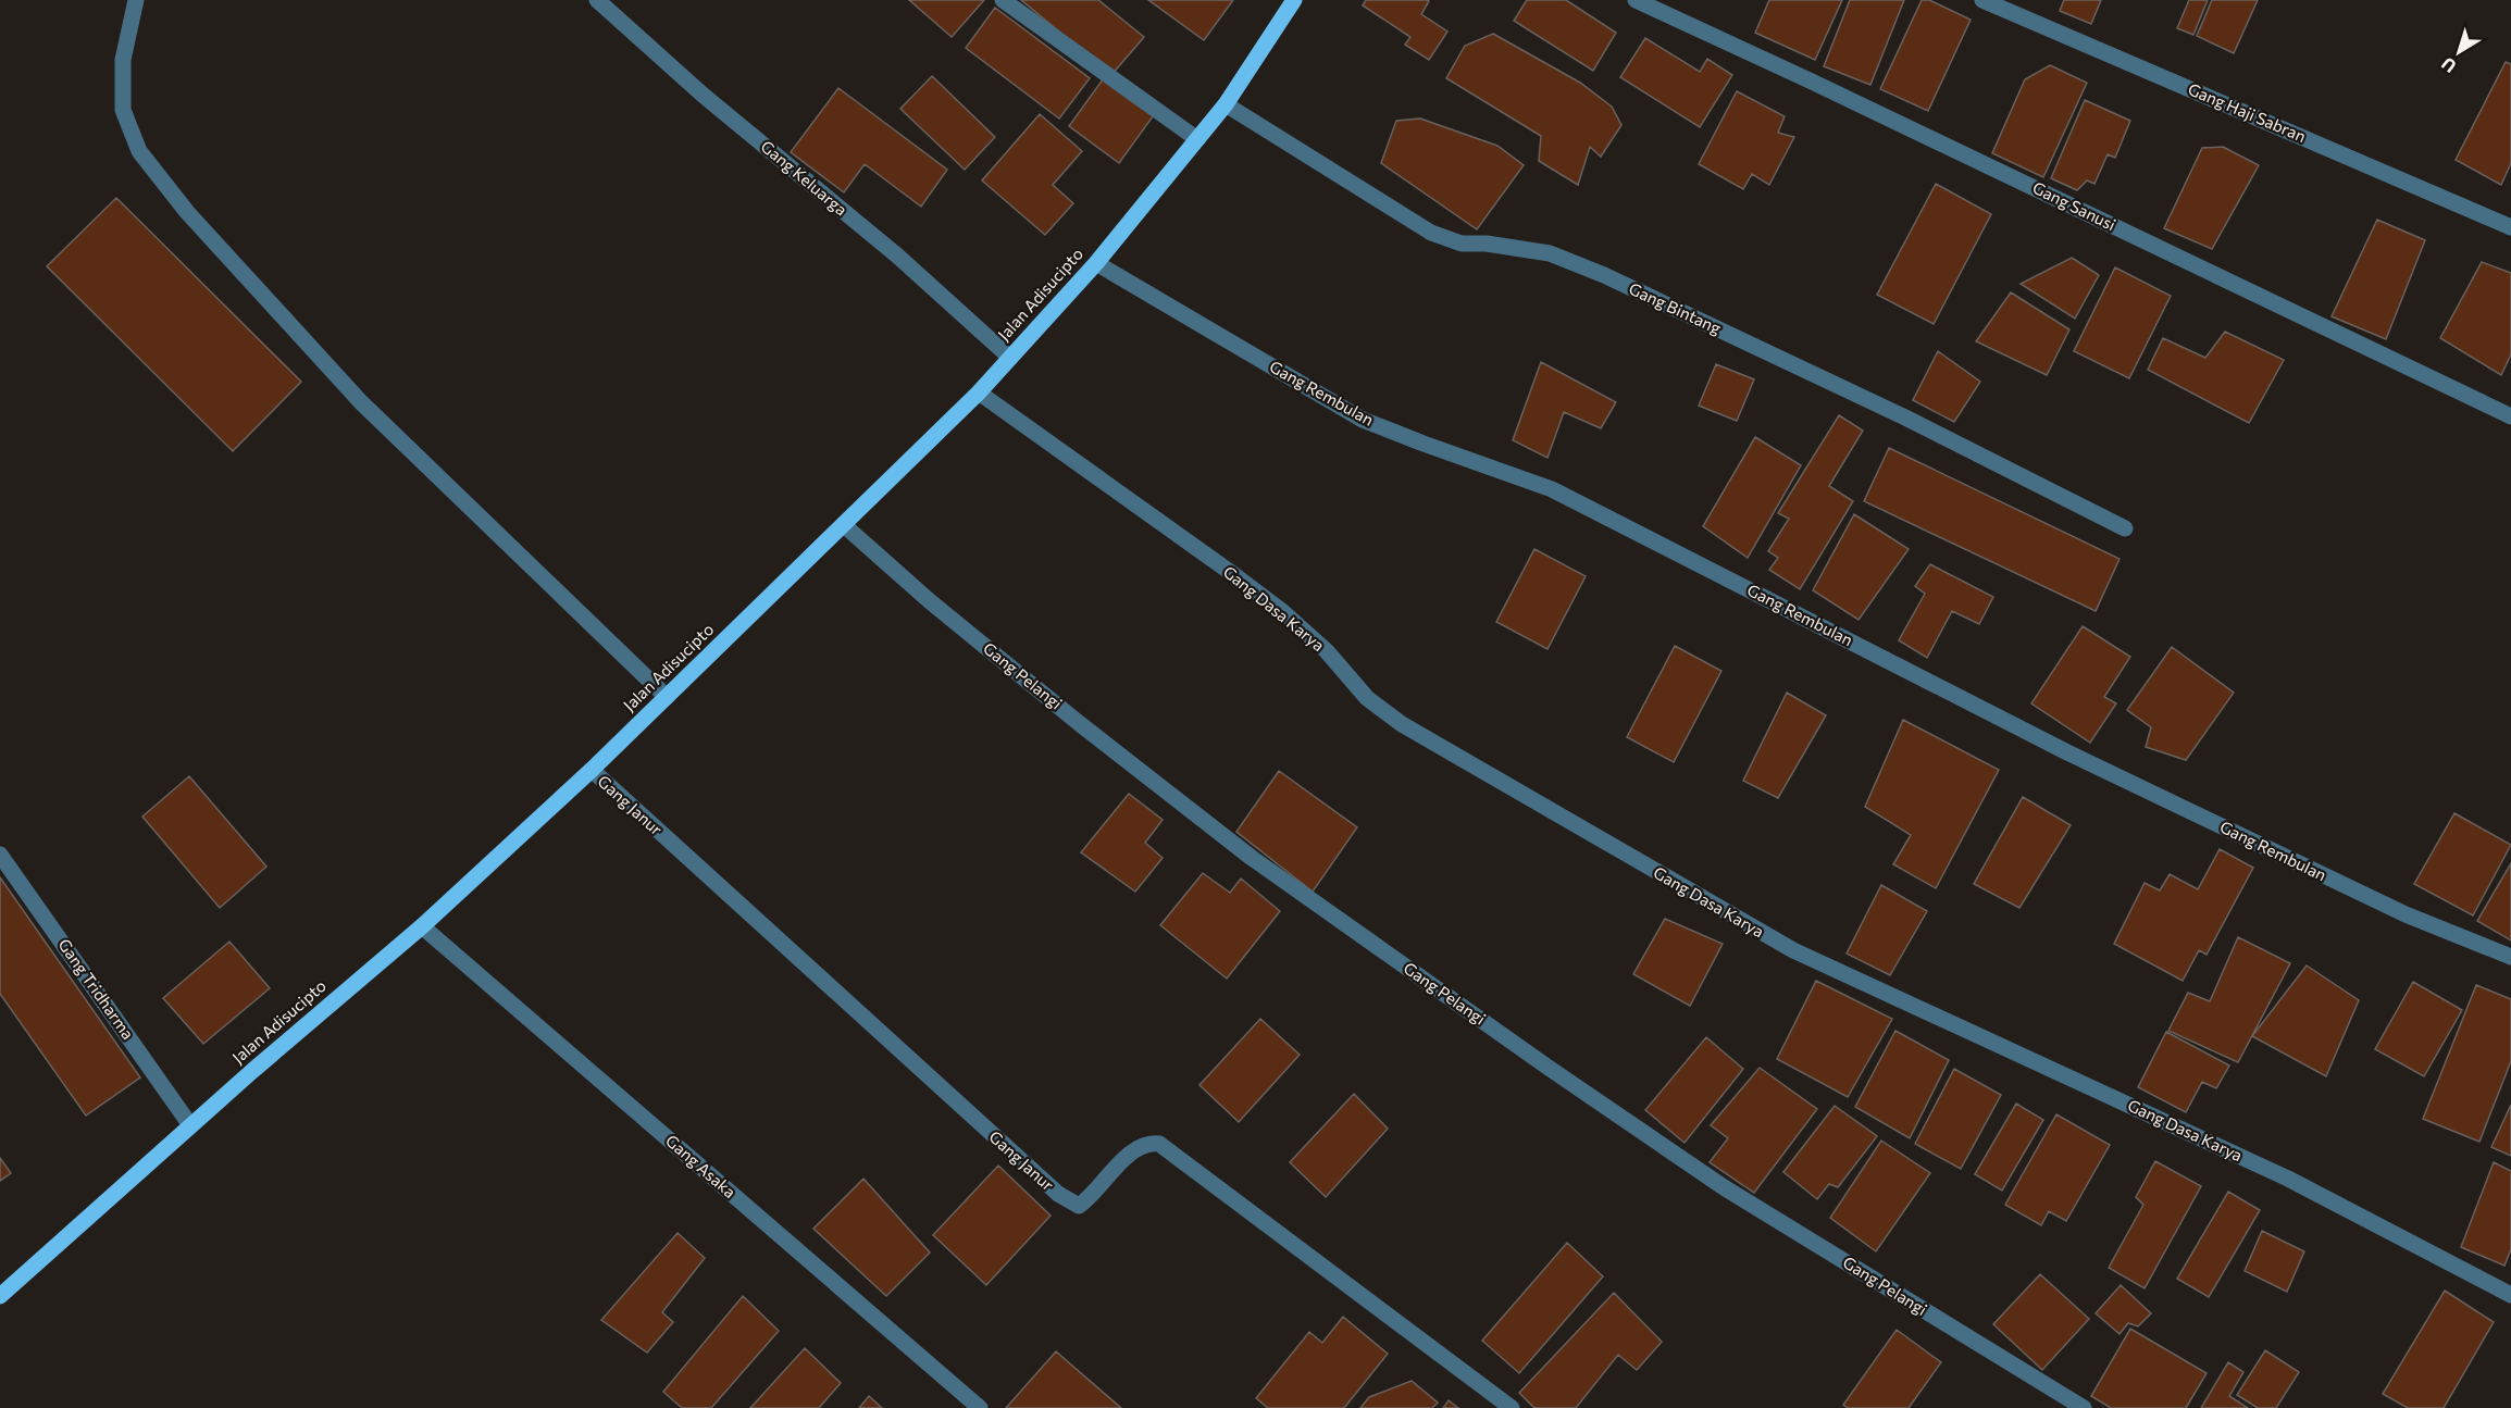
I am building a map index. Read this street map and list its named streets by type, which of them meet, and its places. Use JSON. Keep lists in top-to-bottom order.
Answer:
{
  "streets": {
    "main road": ["Jalan Adisucipto"],
    "street": [
      "Gang Haji Sabran",
      "Gang Keluarga",
      "Gang Sanusi",
      "Gang Bintang",
      "Gang Rembulan",
      "Gang Dasa Karya",
      "Gang Pelangi",
      "Gang Janur",
      "Gang Tridharma",
      "Gang Asaka"
    ]
  },
  "crossings": [
    ["Gang Keluarga", "Jalan Adisucipto"],
    ["Jalan Adisucipto", "Gang Bintang"],
    ["Jalan Adisucipto", "Gang Rembulan"],
    ["Jalan Adisucipto", "Gang Dasa Karya"],
    ["Jalan Adisucipto", "Gang Pelangi"],
    ["Jalan Adisucipto", "Gang Janur"],
    ["Jalan Adisucipto", "Gang Tridharma"],
    ["Jalan Adisucipto", "Gang Asaka"]
  ],
  "north": "bottom left"
}
